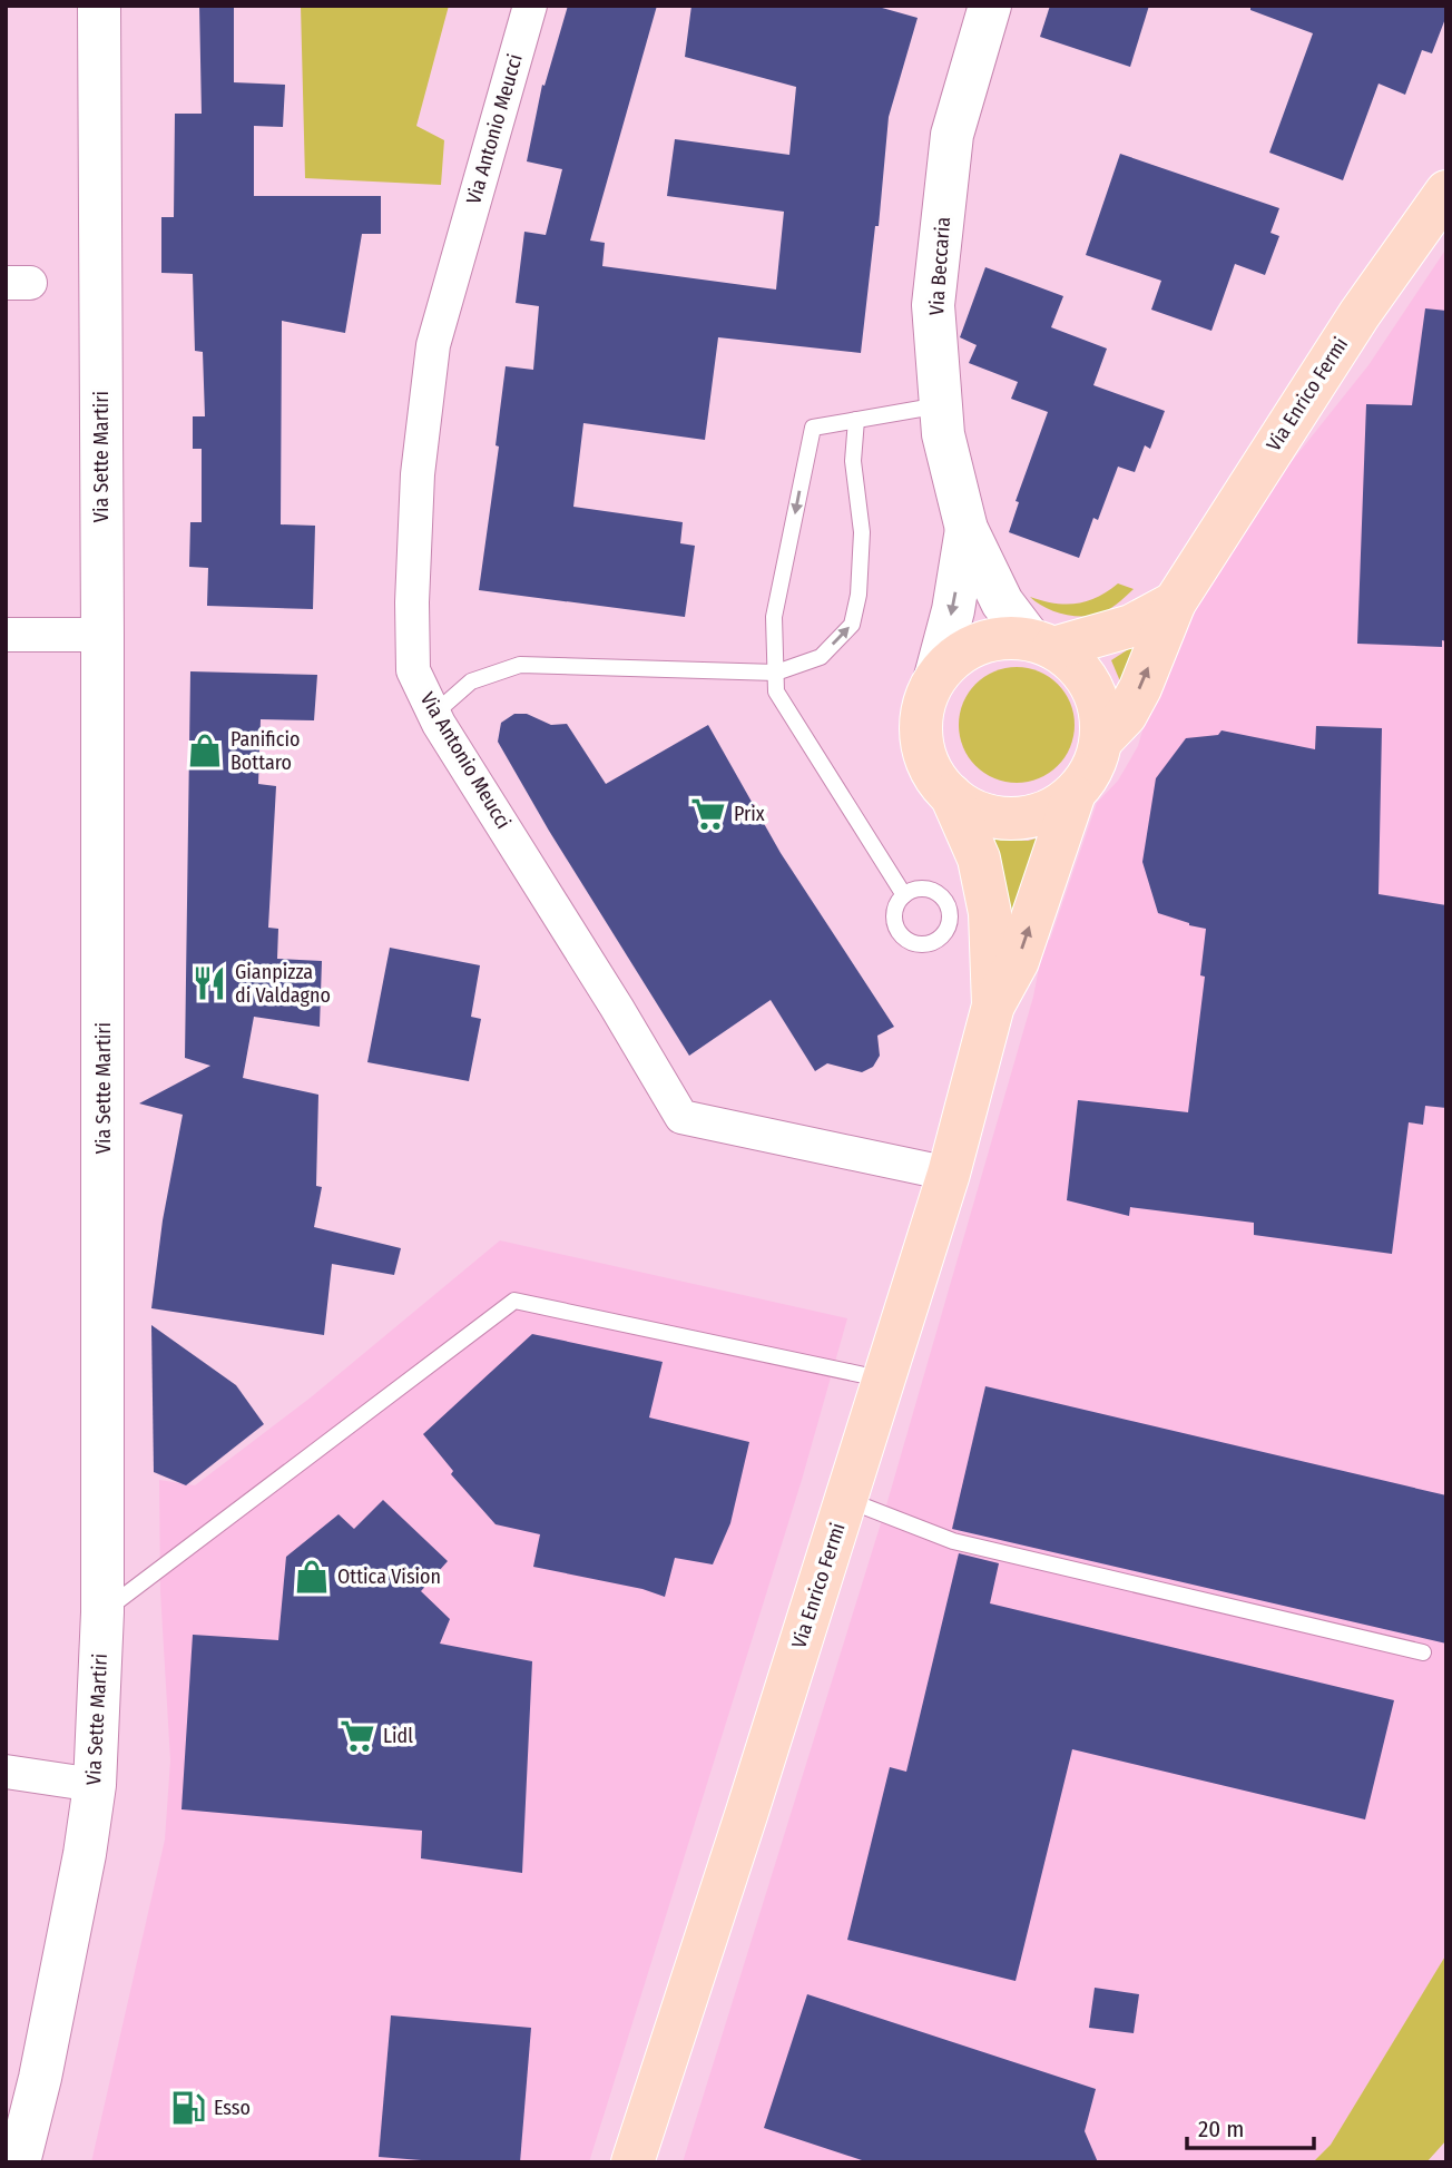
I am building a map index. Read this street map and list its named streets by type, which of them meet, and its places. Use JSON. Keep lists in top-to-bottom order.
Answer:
{
  "streets": {
    "main road": ["Via Beccaria", "Via Enrico Fermi", "Via Sette Martiri"],
    "street": ["Via Antonio Meucci"]
  },
  "crossings": [
    ["Via Antonio Meucci", "Via Enrico Fermi"],
    ["Via Beccaria", "Via Enrico Fermi"]
  ],
  "places": {
    "shop": ["Panificio Bottaro", "Ottica Vision"],
    "supermarket": ["Prix", "Lidl"],
    "restaurant": ["Gianpizza di Valdagno"],
    "fuel station": ["Esso"]
  },
  "scale_bar": "20 m"
}
